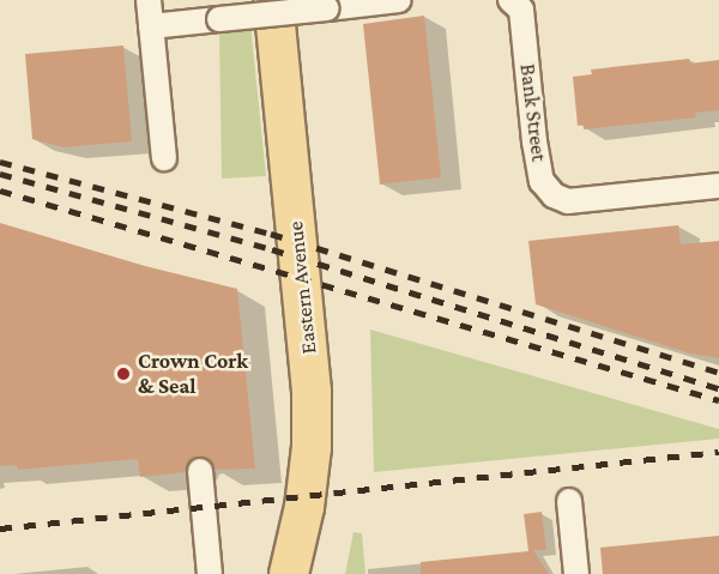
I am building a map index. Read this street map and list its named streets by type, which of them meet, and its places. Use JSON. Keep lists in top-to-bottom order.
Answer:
{
  "streets": {
    "main road": ["Eastern Avenue"],
    "street": ["Bank Street"]
  },
  "places": ["Crown Cork & Seal"]
}
